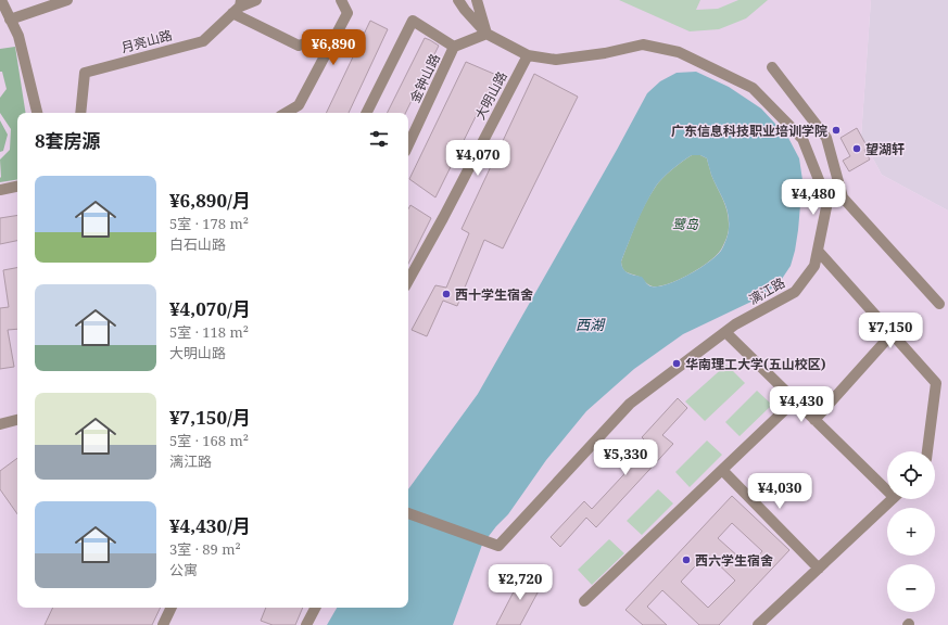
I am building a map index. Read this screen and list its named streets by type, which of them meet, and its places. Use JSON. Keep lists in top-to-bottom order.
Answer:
{
  "streets": {
    "street": [
      "月亮山路",
      "金钟山路",
      "大明山路",
      "漓江路"
    ]
  },
  "crossings": [
    ["金钟山路", "漓江路"],
    ["大明山路", "漓江路"]
  ],
  "water": ["西湖"],
  "parks": ["鹭岛"],
  "places": [
    "广东信息科技职业培训学院",
    "望湖轩",
    "西十学生宿舍",
    "华南理工大学(五山校区)",
    "西六学生宿舍"
  ],
  "page": {
    "price": [
      "¥6,890",
      "¥4,070",
      "¥4,480",
      "¥7,150",
      "¥4,430",
      "¥5,330",
      "¥4,030",
      "¥2,720"
    ],
    "heading": "8套房源",
    "list": [
      {
        "name": "¥6,890/月",
        "note": "5室 · 178 m² · 白石山路"
      },
      {
        "name": "¥4,070/月",
        "note": "5室 · 118 m² · 大明山路"
      },
      {
        "name": "¥7,150/月",
        "note": "5室 · 168 m² · 漓江路"
      },
      {
        "name": "¥4,430/月",
        "note": "3室 · 89 m² · 公寓"
      }
    ],
    "map_buttons": ["+", "−"]
  }
}
